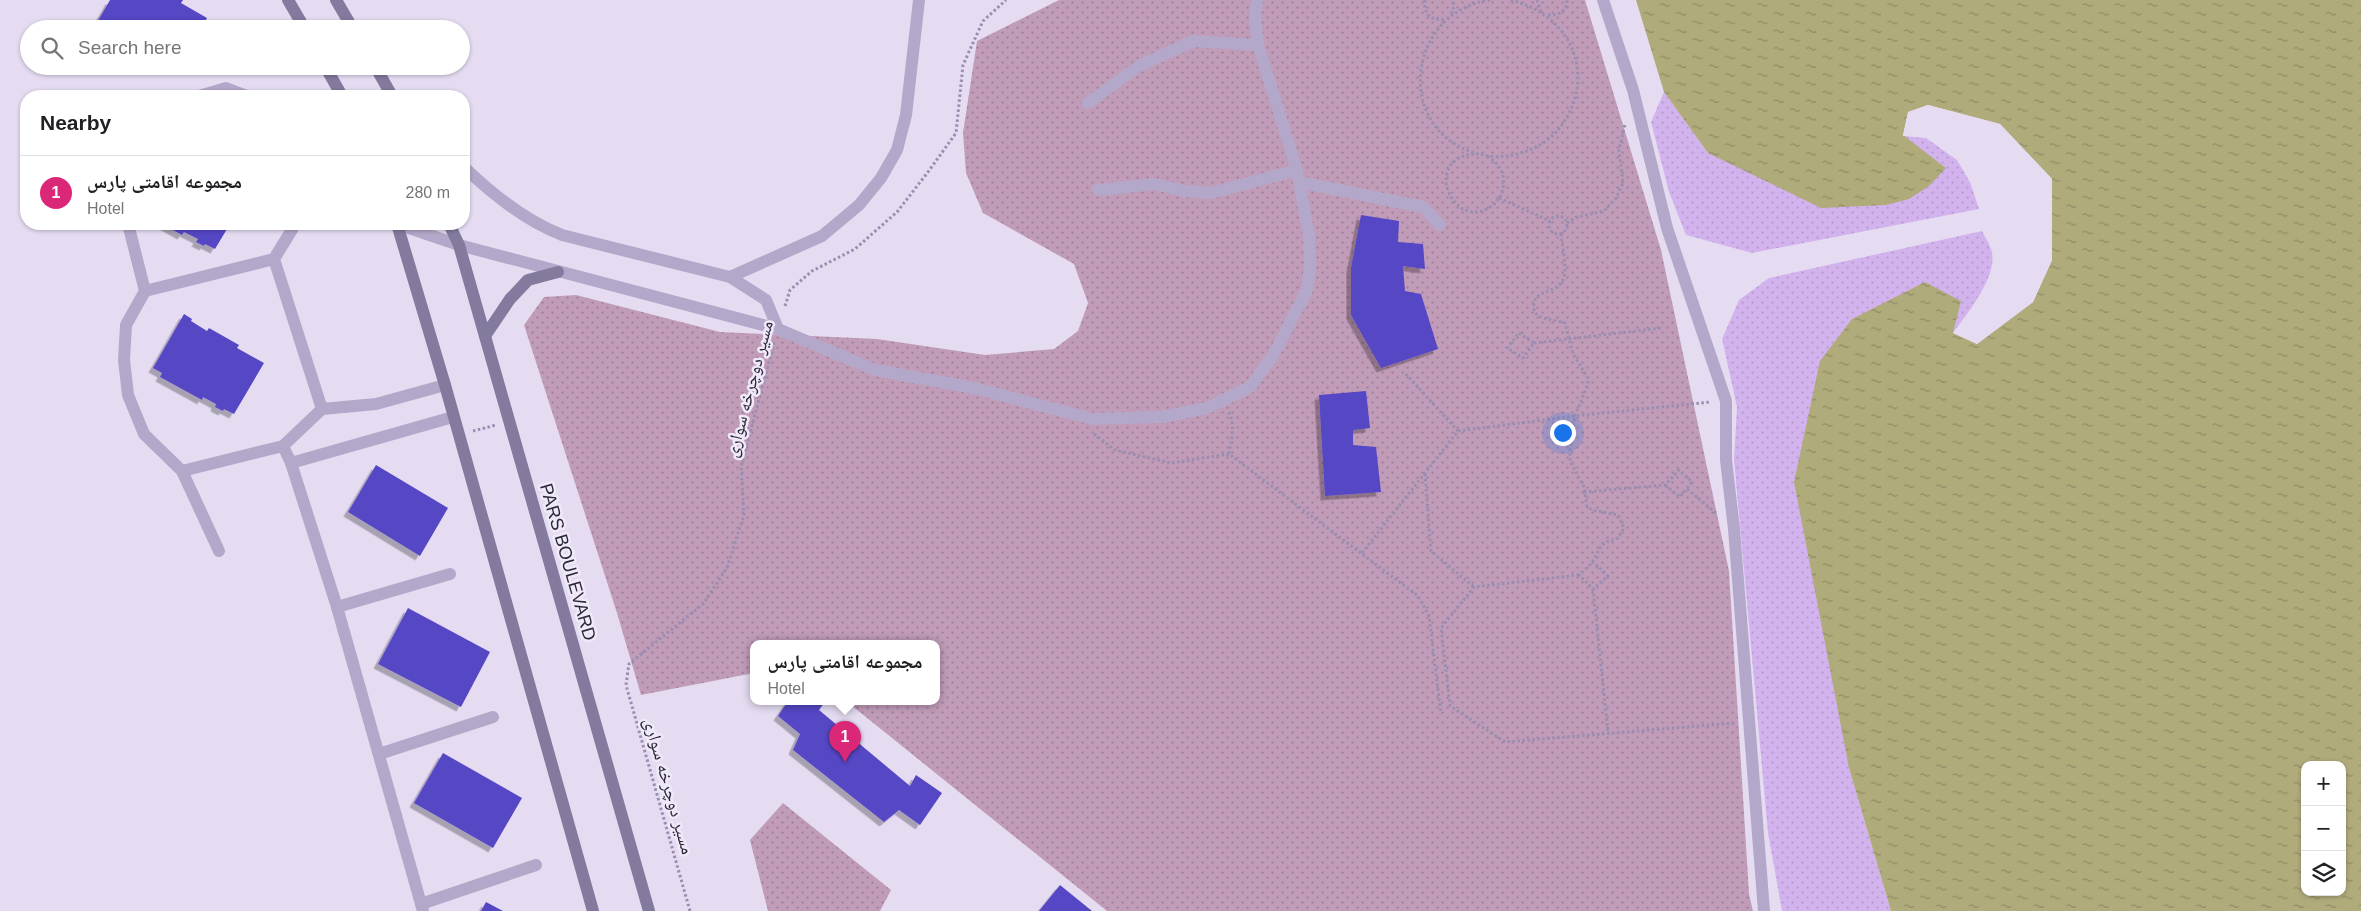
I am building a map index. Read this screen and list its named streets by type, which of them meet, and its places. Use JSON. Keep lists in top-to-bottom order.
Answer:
{
  "streets": {
    "main road": ["PARS BOULEVARD"],
    "path": ["مسیر دوچرخه سواری"]
  },
  "page": {
    "search": "Search here",
    "heading": "Nearby",
    "list": [
      {
        "mark": "1",
        "name": "مجموعه اقامتی پارس",
        "note": "Hotel",
        "value": "280 m"
      }
    ],
    "popup": ["مجموعه اقامتی پارس", "Hotel"],
    "pins": "1",
    "map_buttons": ["+", "−"]
  }
}
